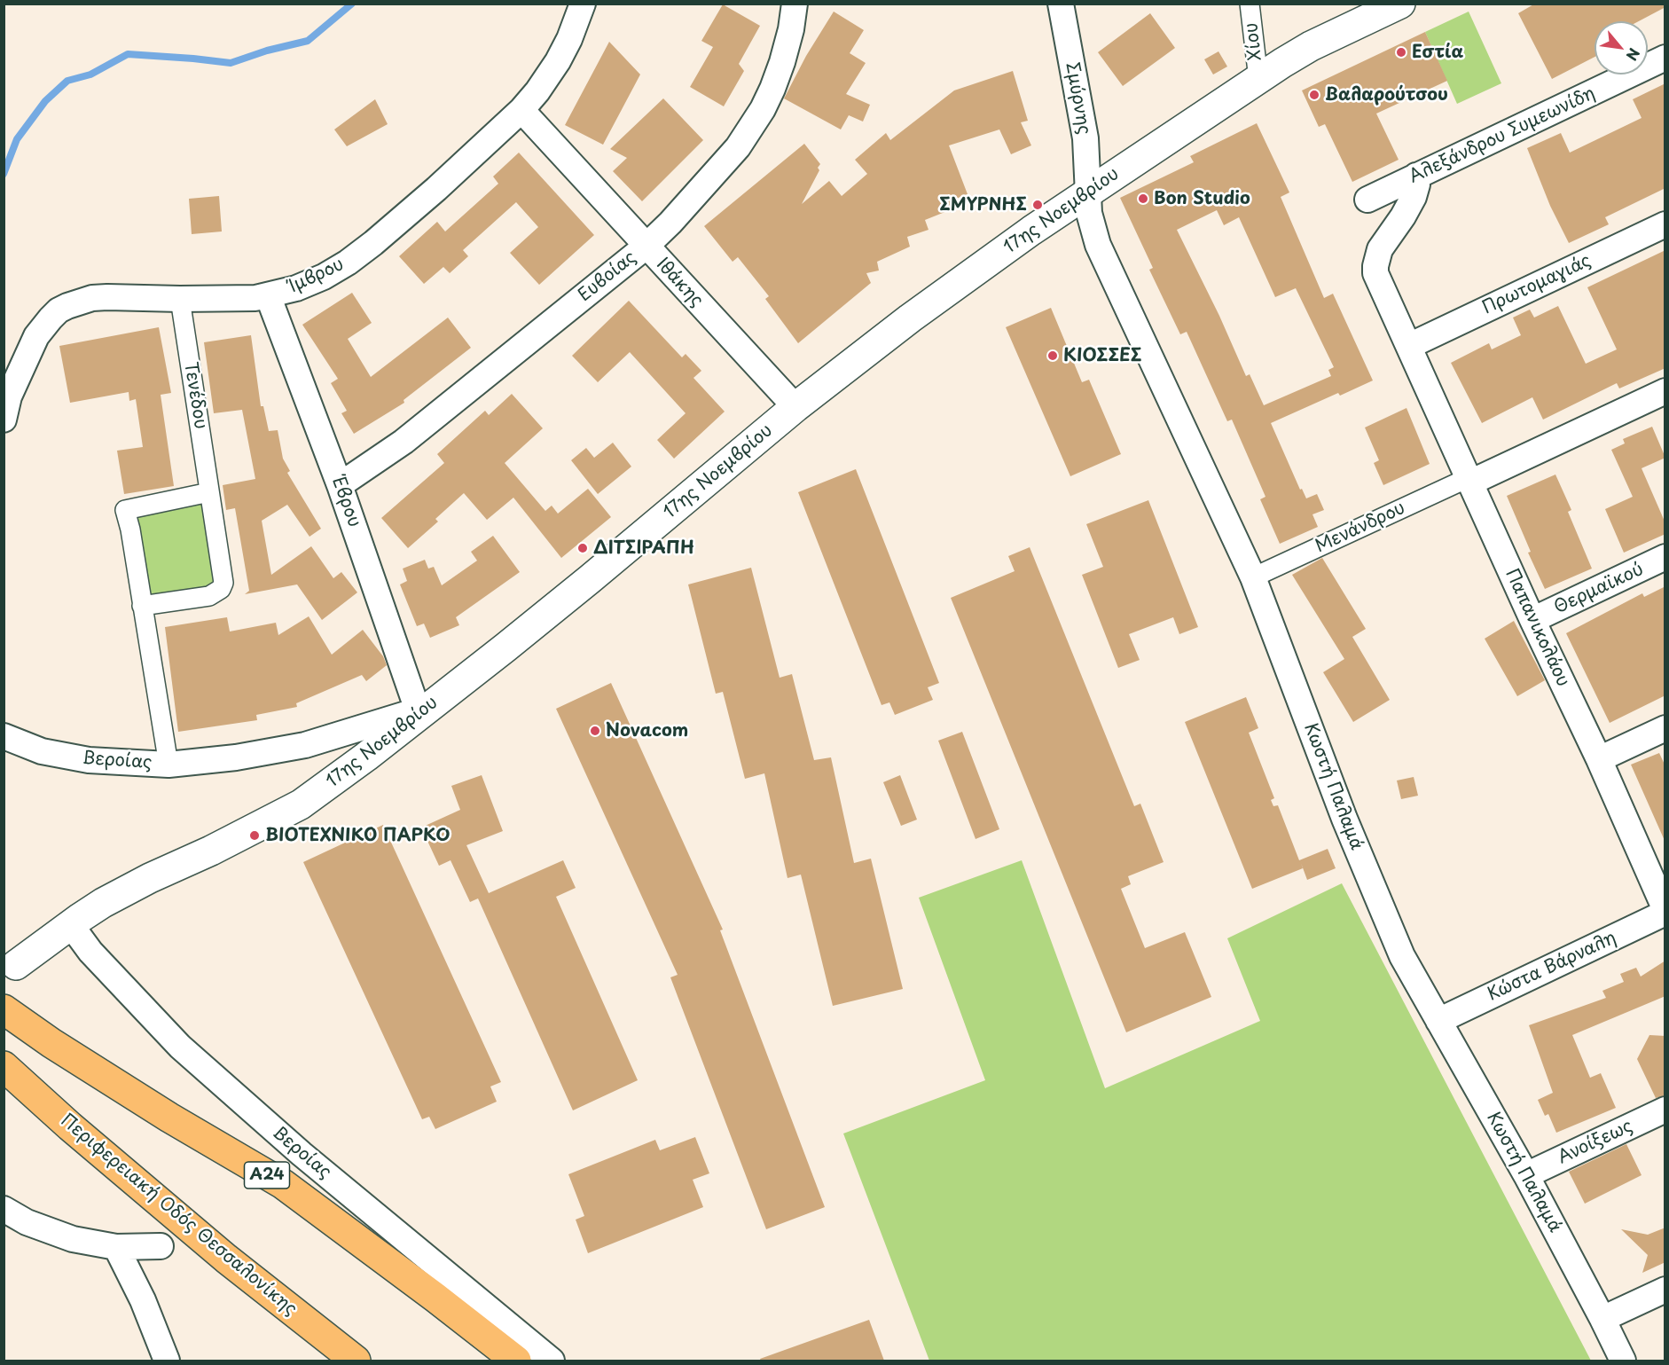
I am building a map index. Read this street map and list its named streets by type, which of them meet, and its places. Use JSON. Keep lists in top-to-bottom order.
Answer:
{
  "streets": {
    "highway": ["Α24", "Περιφερειακή Οδός Θεσσαλονίκης"],
    "street": [
      "Χίου",
      "Σμύρνης",
      "Αλεξάνδρου Συμεωνίδη",
      "17ης Νοεμβρίου",
      "Ίμβρου",
      "Ευβοίας",
      "Ιθάκης",
      "Πρωτομαγιάς",
      "Τενέδου",
      "Έβρου",
      "Μενάνδρου",
      "Θερμαϊκού",
      "Παπανικολάου",
      "Βεροίας",
      "Κωστή Παλαμά",
      "Κώστα Βάρναλη",
      "Ανοίξεως"
    ]
  },
  "crossings": [
    ["Χίου", "17ης Νοεμβρίου"],
    ["Σμύρνης", "17ης Νοεμβρίου"],
    ["Σμύρνης", "Κωστή Παλαμά"],
    ["Αλεξάνδρου Συμεωνίδη", "Παπανικολάου"],
    ["17ης Νοεμβρίου", "Ιθάκης"],
    ["17ης Νοεμβρίου", "Βεροίας"],
    ["17ης Νοεμβρίου", "Κωστή Παλαμά"],
    ["Ίμβρου", "Ιθάκης"],
    ["Ίμβρου", "Τενέδου"],
    ["Ίμβρου", "Έβρου"],
    ["Ευβοίας", "Ιθάκης"],
    ["Ευβοίας", "Έβρου"],
    ["Πρωτομαγιάς", "Παπανικολάου"],
    ["Έβρου", "Βεροίας"],
    ["Μενάνδρου", "Παπανικολάου"],
    ["Μενάνδρου", "Κωστή Παλαμά"],
    ["Θερμαϊκού", "Παπανικολάου"],
    ["Παπανικολάου", "Κώστα Βάρναλη"],
    ["Κωστή Παλαμά", "Κώστα Βάρναλη"],
    ["Κωστή Παλαμά", "Ανοίξεως"]
  ],
  "places": [
    "Εστία",
    "Βαλαρούτσου",
    "Bon Studio",
    "ΣΜΥΡΝΗΣ",
    "ΚΙΟΣΣΕΣ",
    "ΔΙΤΣΙΡΑΠΗ",
    "Novacom",
    "ΒΙΟΤΕΧΝΙΚΟ ΠΑΡΚΟ"
  ],
  "north": "bottom right"
}
